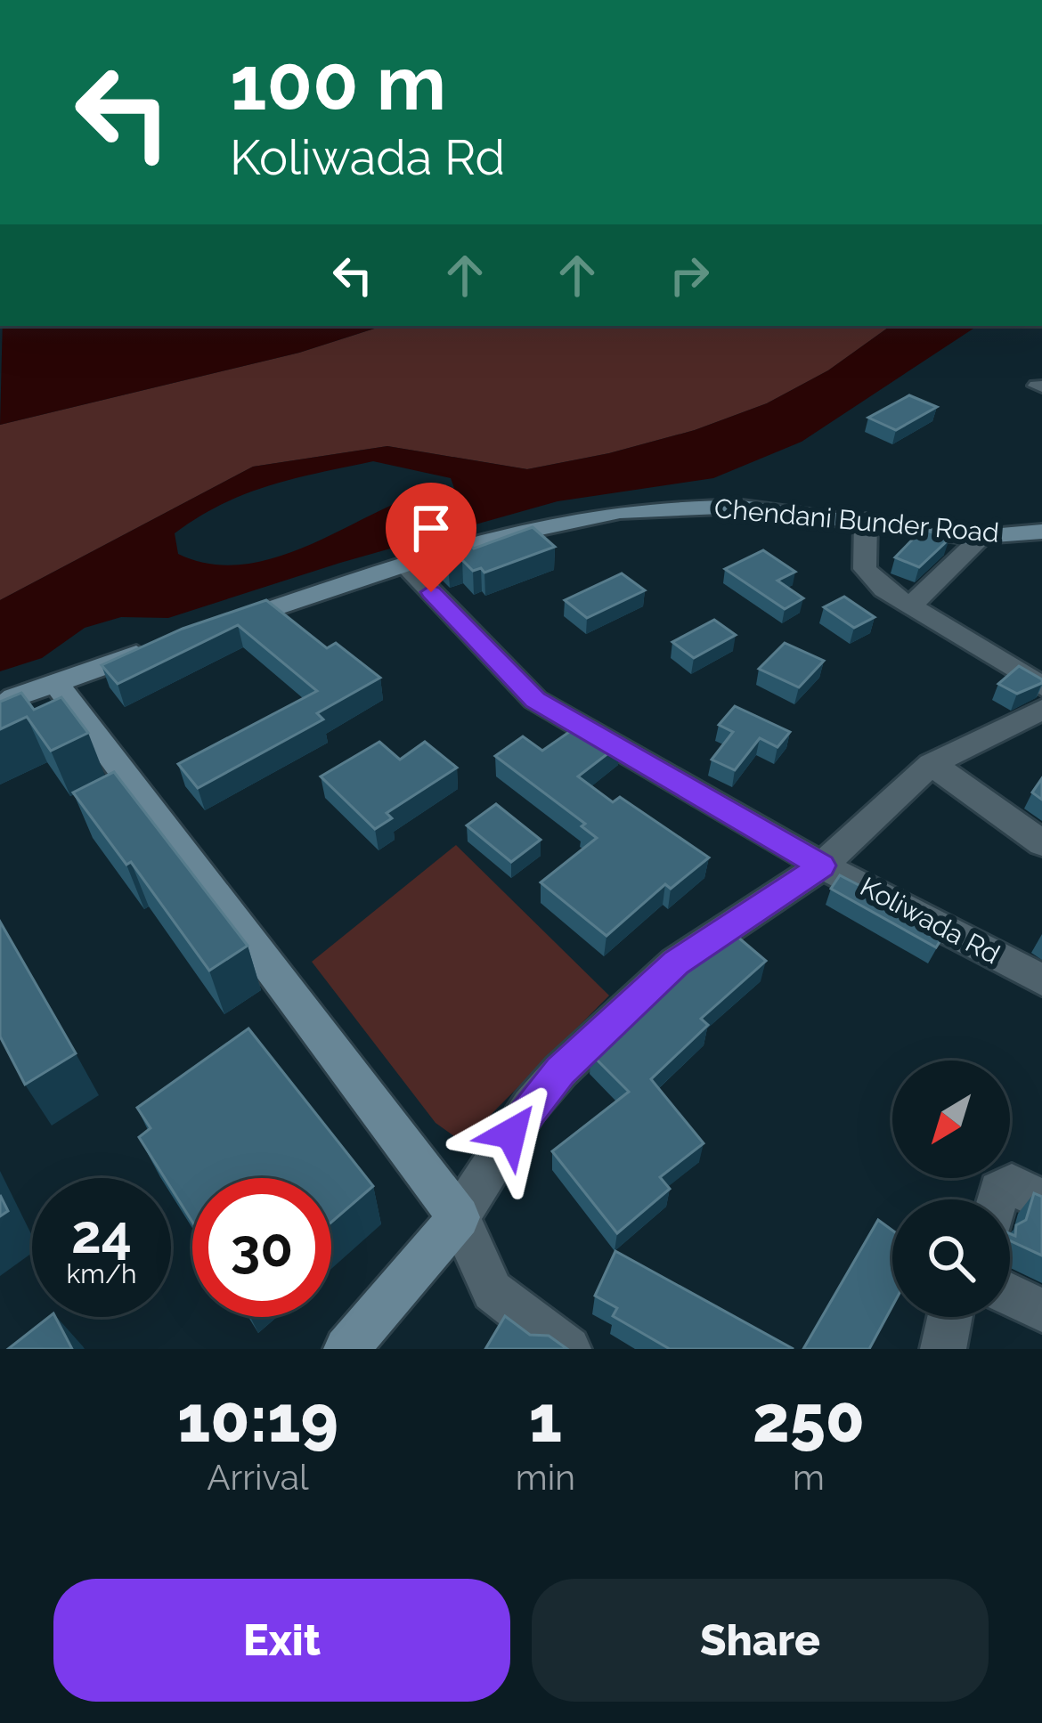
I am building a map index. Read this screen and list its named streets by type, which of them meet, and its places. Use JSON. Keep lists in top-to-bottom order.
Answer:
{
  "streets": {
    "main road": ["Chendani Bunder Road"],
    "street": ["Koliwada Rd"]
  },
  "crossings": [
    ["Chendani Bunder Road", "Koliwada Rd"]
  ],
  "north": "bottom left",
  "page": {
    "turn": ["100 m", "Koliwada Rd"],
    "speed": "24 km/h",
    "limit": "30",
    "eta": [
      "10:19",
      "Arrival",
      "1",
      "min",
      "250",
      "m"
    ],
    "buttons": ["Exit", "Share"]
  }
}
